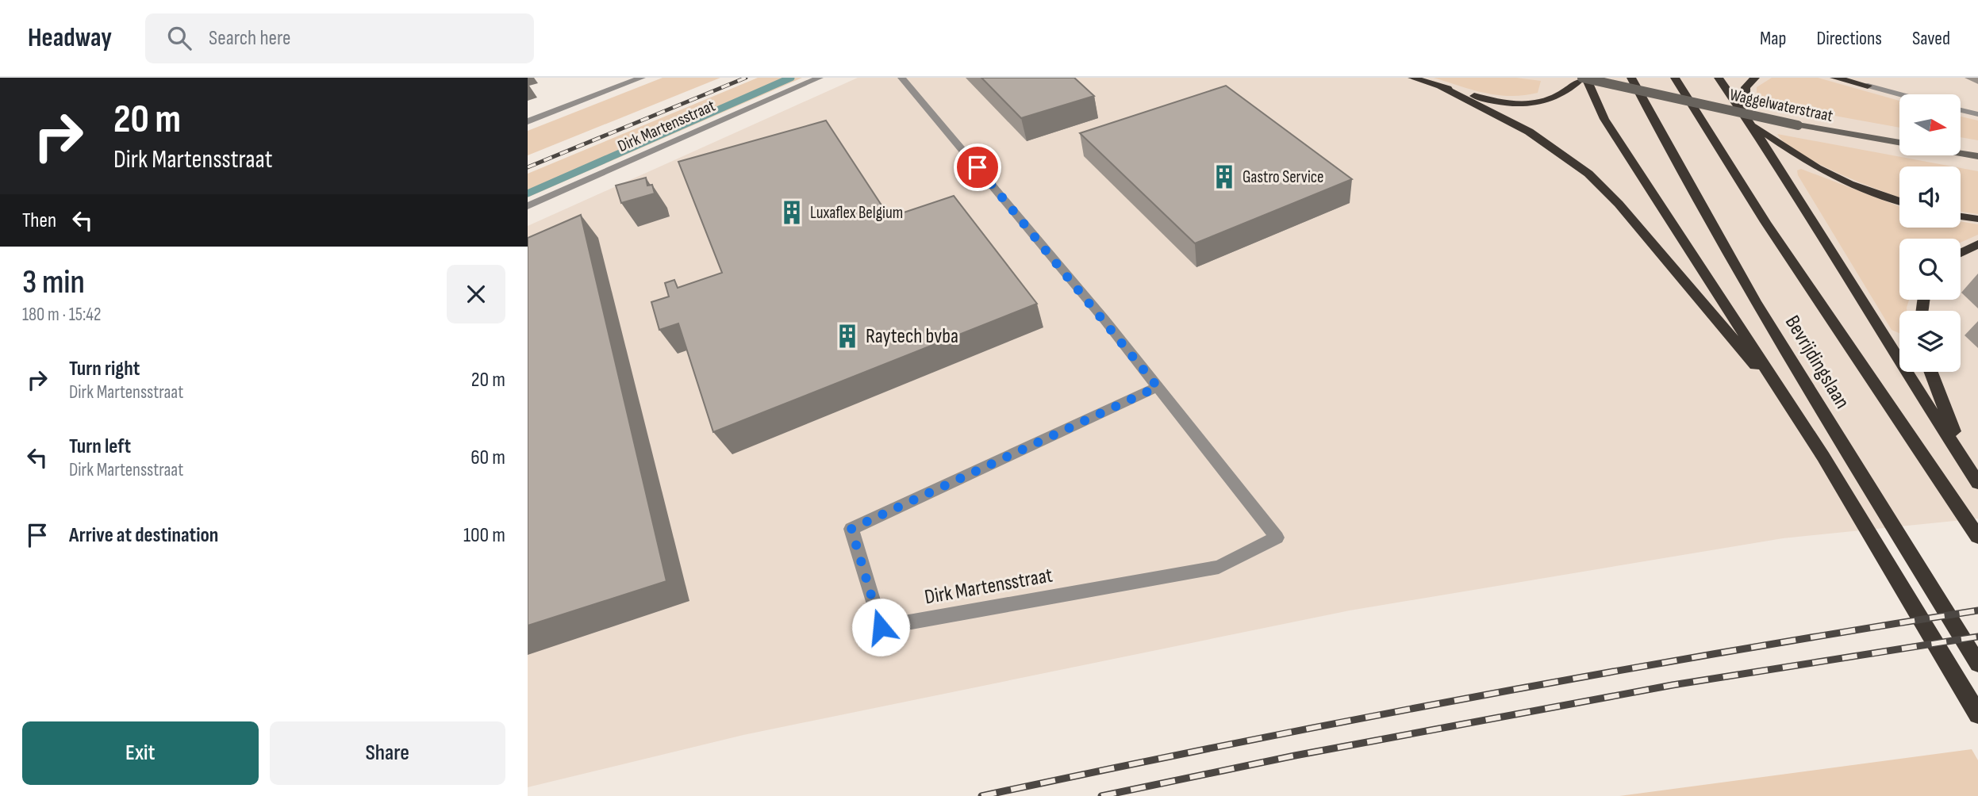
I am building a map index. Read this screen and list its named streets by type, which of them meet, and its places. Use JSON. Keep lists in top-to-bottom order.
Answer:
{
  "streets": {
    "highway": ["Bevrijdingslaan"],
    "main road": ["Waggelwaterstraat"],
    "street": ["Dirk Martensstraat"]
  },
  "places": {
    "building": ["Gastro Service", "Luxaflex Belgium", "Raytech bvba"]
  },
  "north": "right",
  "page": {
    "header": "Headway",
    "search": "Search here",
    "nav": ["Map", "Directions", "Saved"],
    "turn": ["20 m", "Dirk Martensstraat"],
    "then": "Then",
    "heading": ["3 min", "180 m · 15:42"],
    "list": [
      {
        "name": "Turn right",
        "note": "Dirk Martensstraat",
        "value": "20 m"
      },
      {
        "name": "Turn left",
        "note": "Dirk Martensstraat",
        "value": "60 m"
      },
      {
        "name": "Arrive at destination",
        "value": "100 m"
      }
    ],
    "buttons": ["Exit", "Share"]
  }
}
